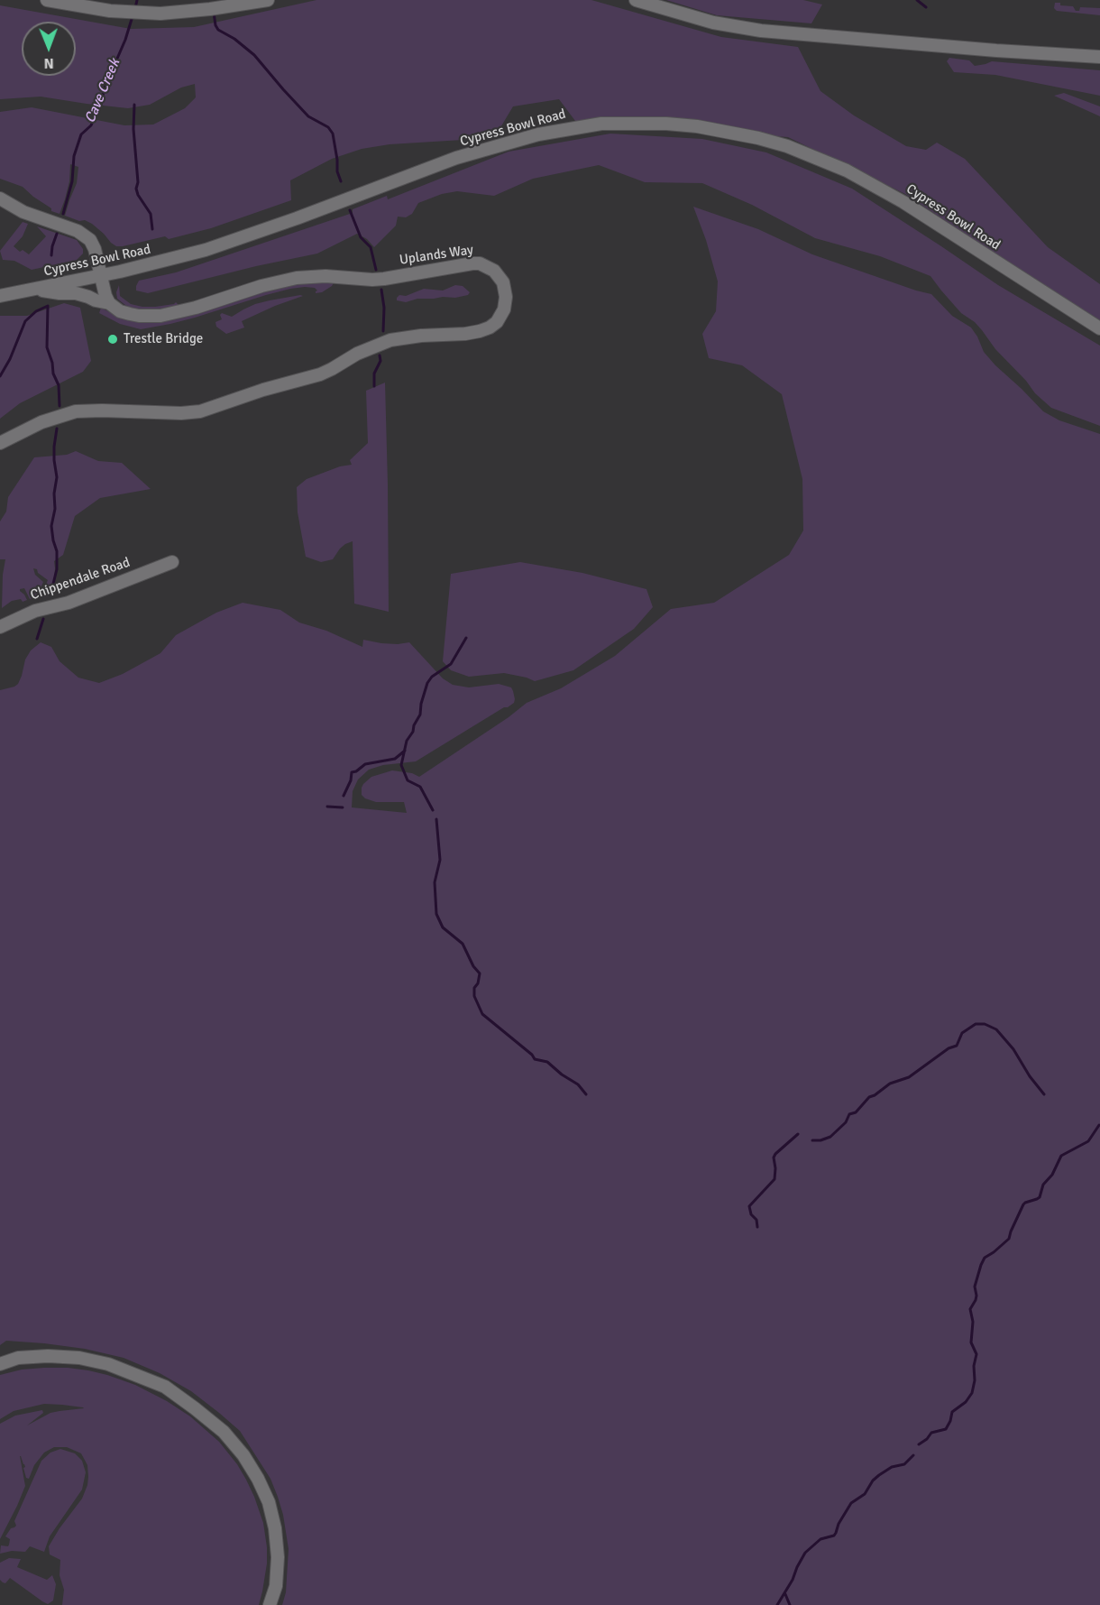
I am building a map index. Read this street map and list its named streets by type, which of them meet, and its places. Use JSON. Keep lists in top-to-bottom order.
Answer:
{
  "streets": {
    "street": ["Cypress Bowl Road", "Uplands Way", "Chippendale Road"]
  },
  "crossings": [
    ["Cypress Bowl Road", "Uplands Way"]
  ],
  "water": ["Cave Creek"],
  "places": ["Trestle Bridge"],
  "north": "bottom"
}
